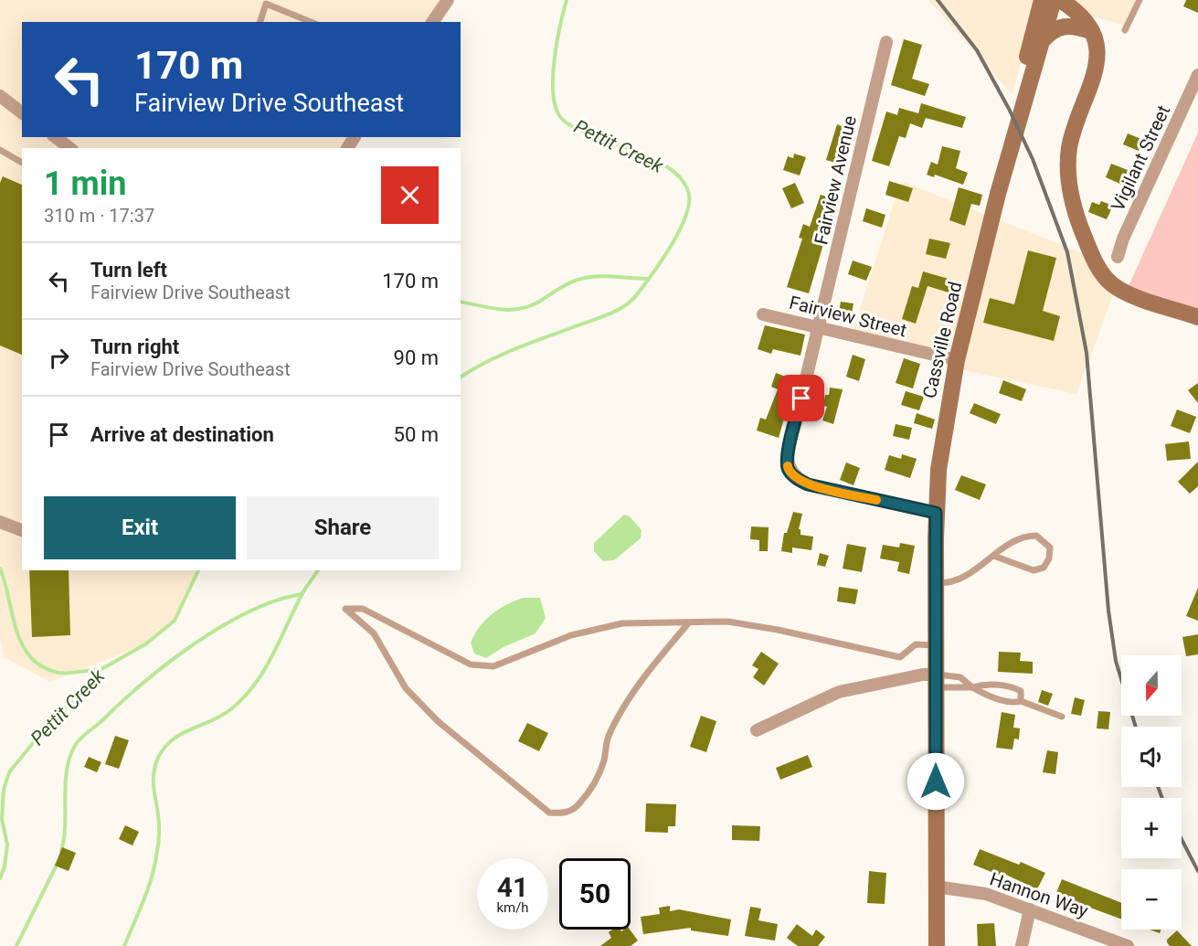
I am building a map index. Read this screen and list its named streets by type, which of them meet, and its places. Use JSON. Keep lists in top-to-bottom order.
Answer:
{
  "streets": {
    "main road": ["Cassville Road"],
    "street": [
      "Vigilant Street",
      "Fairview Avenue",
      "Fairview Street",
      "Hannon Way"
    ]
  },
  "crossings": [
    ["Fairview Avenue", "Fairview Street"],
    ["Fairview Avenue", "Cassville Road"],
    ["Fairview Street", "Cassville Road"],
    ["Cassville Road", "Hannon Way"]
  ],
  "water": ["Pettit Creek"],
  "north": "bottom",
  "page": {
    "turn": ["170 m", "Fairview Drive Southeast"],
    "heading": ["1 min", "310 m · 17:37"],
    "list": [
      {
        "name": "Turn left",
        "note": "Fairview Drive Southeast",
        "value": "170 m"
      },
      {
        "name": "Turn right",
        "note": "Fairview Drive Southeast",
        "value": "90 m"
      },
      {
        "name": "Arrive at destination",
        "value": "50 m"
      }
    ],
    "buttons": ["Exit", "Share"],
    "map_buttons": ["+", "−"],
    "speed": "41 km/h",
    "limit": "50"
  }
}
